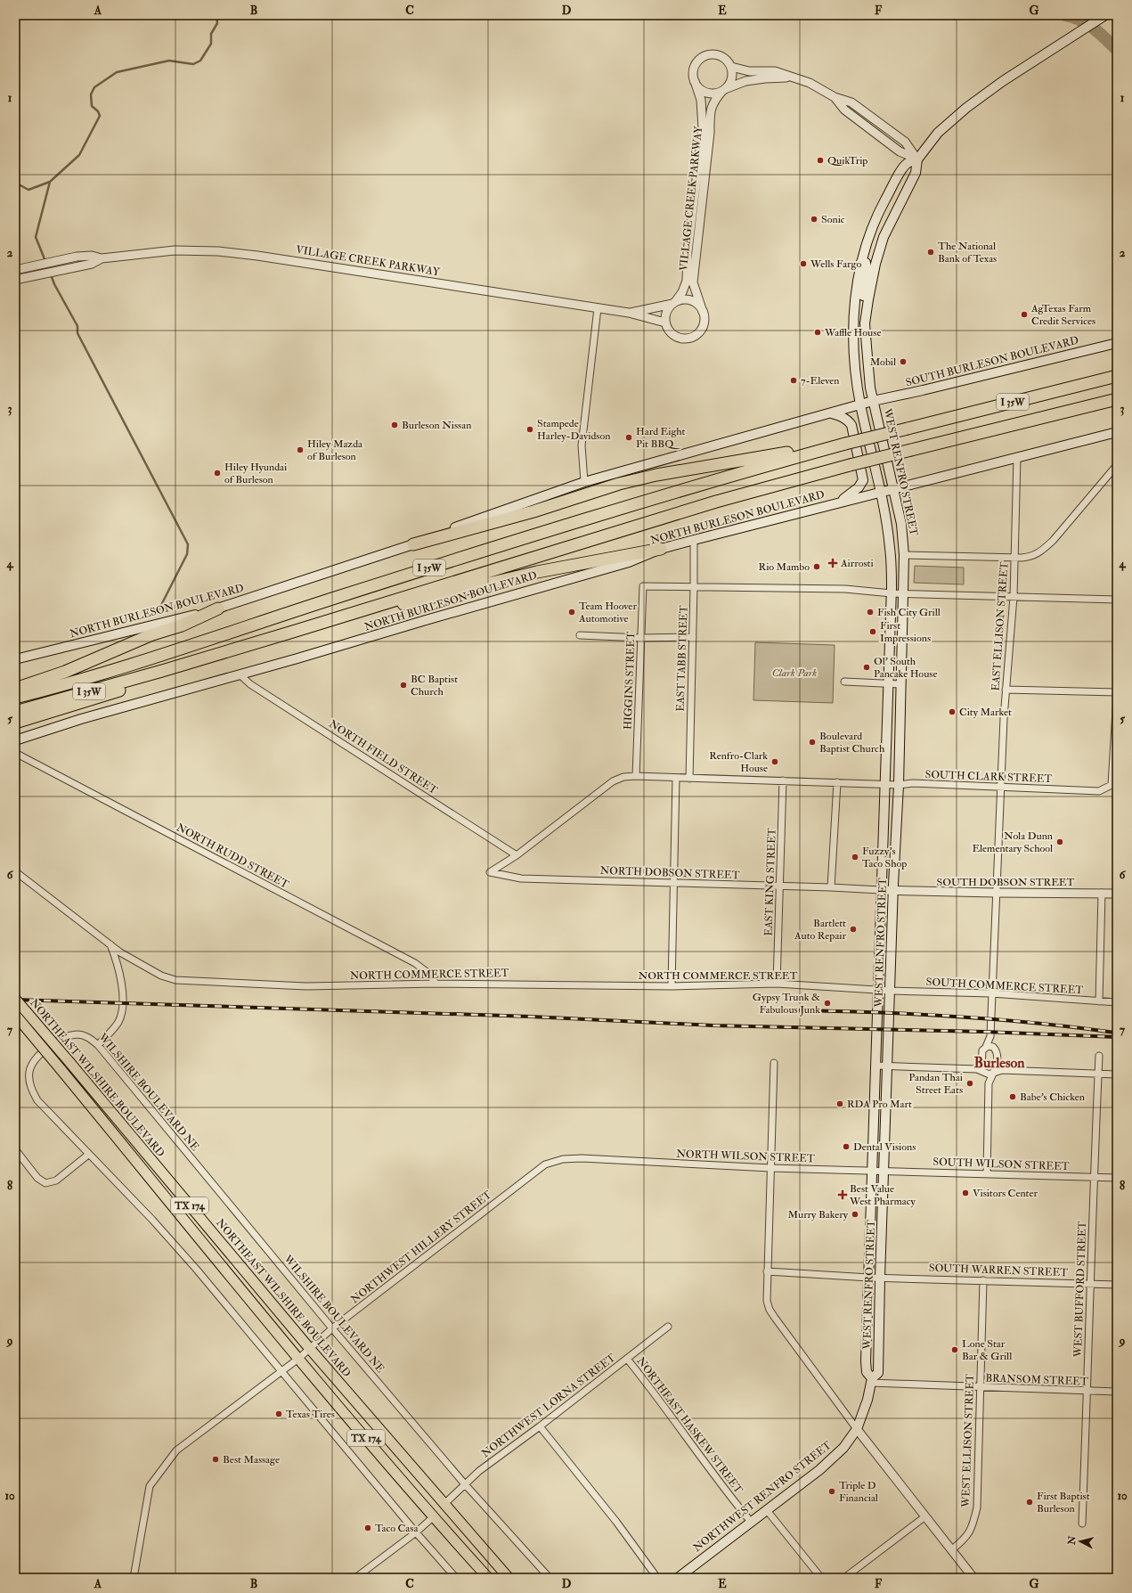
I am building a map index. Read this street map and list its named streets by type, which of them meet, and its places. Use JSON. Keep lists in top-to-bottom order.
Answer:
{
  "streets": {
    "highway": ["I 35W"],
    "main road": [
      "SOUTH BURLESON BOULEVARD",
      "WEST RENFRO STREET",
      "NORTH BURLESON BOULEVARD",
      "NORTHEAST WILSHIRE BOULEVARD",
      "TX 174",
      "NORTHWEST RENFRO STREET"
    ],
    "street": [
      "VILLAGE CREEK PARKWAY",
      "EAST ELLISON STREET",
      "EAST TABB STREET",
      "HIGGINS STREET",
      "NORTH FIELD STREET",
      "SOUTH CLARK STREET",
      "NORTH RUDD STREET",
      "NORTH DOBSON STREET",
      "EAST KING STREET",
      "SOUTH DOBSON STREET",
      "NORTH COMMERCE STREET",
      "SOUTH COMMERCE STREET",
      "WILSHIRE BOULEVARD NE",
      "NORTH WILSON STREET",
      "SOUTH WILSON STREET",
      "NORTHWEST HILLERY STREET",
      "SOUTH WARREN STREET",
      "WEST BUFFORD STREET",
      "BRANSOM STREET",
      "NORTHWEST LORNA STREET",
      "NORTHEAST HASKEW STREET",
      "WEST ELLISON STREET"
    ]
  },
  "crossings": [
    ["SOUTH BURLESON BOULEVARD", "WEST RENFRO STREET"],
    ["SOUTH BURLESON BOULEVARD", "NORTH BURLESON BOULEVARD"],
    ["WEST RENFRO STREET", "NORTH BURLESON BOULEVARD"],
    ["WEST RENFRO STREET", "SOUTH CLARK STREET"],
    ["WEST RENFRO STREET", "NORTH DOBSON STREET"],
    ["WEST RENFRO STREET", "SOUTH DOBSON STREET"],
    ["WEST RENFRO STREET", "NORTH COMMERCE STREET"],
    ["WEST RENFRO STREET", "SOUTH COMMERCE STREET"],
    ["WEST RENFRO STREET", "NORTH WILSON STREET"],
    ["WEST RENFRO STREET", "SOUTH WILSON STREET"],
    ["WEST RENFRO STREET", "SOUTH WARREN STREET"],
    ["WEST RENFRO STREET", "BRANSOM STREET"],
    ["WEST RENFRO STREET", "NORTHWEST RENFRO STREET"],
    ["NORTH BURLESON BOULEVARD", "EAST TABB STREET"],
    ["NORTH BURLESON BOULEVARD", "NORTH FIELD STREET"],
    ["EAST ELLISON STREET", "SOUTH CLARK STREET"],
    ["EAST ELLISON STREET", "SOUTH DOBSON STREET"],
    ["EAST ELLISON STREET", "SOUTH COMMERCE STREET"],
    ["EAST TABB STREET", "HIGGINS STREET"],
    ["EAST TABB STREET", "SOUTH CLARK STREET"],
    ["HIGGINS STREET", "SOUTH CLARK STREET"],
    ["NORTH FIELD STREET", "SOUTH CLARK STREET"],
    ["NORTH FIELD STREET", "NORTH DOBSON STREET"],
    ["SOUTH CLARK STREET", "NORTH DOBSON STREET"],
    ["SOUTH CLARK STREET", "EAST KING STREET"],
    ["NORTH RUDD STREET", "NORTH COMMERCE STREET"],
    ["NORTH DOBSON STREET", "EAST KING STREET"],
    ["NORTH DOBSON STREET", "SOUTH DOBSON STREET"],
    ["EAST KING STREET", "NORTH COMMERCE STREET"],
    ["NORTH COMMERCE STREET", "SOUTH COMMERCE STREET"],
    ["NORTHEAST WILSHIRE BOULEVARD", "NORTHWEST HILLERY STREET"],
    ["NORTHEAST WILSHIRE BOULEVARD", "NORTHWEST LORNA STREET"],
    ["WILSHIRE BOULEVARD NE", "NORTHWEST HILLERY STREET"],
    ["WILSHIRE BOULEVARD NE", "NORTHWEST LORNA STREET"],
    ["NORTH WILSON STREET", "SOUTH WILSON STREET"],
    ["NORTH WILSON STREET", "NORTHWEST HILLERY STREET"],
    ["SOUTH WILSON STREET", "WEST BUFFORD STREET"],
    ["SOUTH WARREN STREET", "WEST BUFFORD STREET"],
    ["SOUTH WARREN STREET", "WEST ELLISON STREET"],
    ["WEST BUFFORD STREET", "BRANSOM STREET"],
    ["BRANSOM STREET", "WEST ELLISON STREET"],
    ["NORTHWEST LORNA STREET", "NORTHEAST HASKEW STREET"],
    ["NORTHEAST HASKEW STREET", "NORTHWEST RENFRO STREET"]
  ],
  "districts": ["Burleson"],
  "parks": ["Clark Park"],
  "places": {
    "other": [
      "QuikTrip",
      "Sonic",
      "The National Bank of Texas",
      "Wells Fargo",
      "AgTexas Farm Credit Services",
      "Waffle House",
      "Mobil",
      "7-Eleven",
      "Burleson Nissan",
      "Stampede Harley-Davidson",
      "Hard Eight Pit BBQ",
      "Hiley Mazda of Burleson",
      "Hiley Hyundai of Burleson",
      "Rio Mambo",
      "Team Hoover Automotive",
      "Fish City Grill",
      "First Impressions",
      "Ol' South Pancake House",
      "BC Baptist Church",
      "City Market",
      "Boulevard Baptist Church",
      "Renfro-Clark House",
      "Nola Dunn Elementary School",
      "Fuzzy's Taco Shop",
      "Bartlett Auto Repair",
      "Gypsy Trunk & Fabulous Junk",
      "Pandan Thai Street Eats",
      "Babe's Chicken",
      "RDA Pro Mart",
      "Dental Visions",
      "Visitors Center",
      "Murry Bakery",
      "Lone Star Bar & Grill",
      "Texas Tires",
      "Best Massage",
      "Triple D Financial",
      "First Baptist Burleson",
      "Taco Casa"
    ],
    "health": ["Airrosti", "Best Value West Pharmacy"]
  },
  "north": "left",
  "grid": {
    "columns": [
      "A",
      "B",
      "C",
      "D",
      "E",
      "F",
      "G"
    ],
    "rows": [
      "1",
      "2",
      "3",
      "4",
      "5",
      "6",
      "7",
      "8",
      "9",
      "10"
    ]
  }
}
